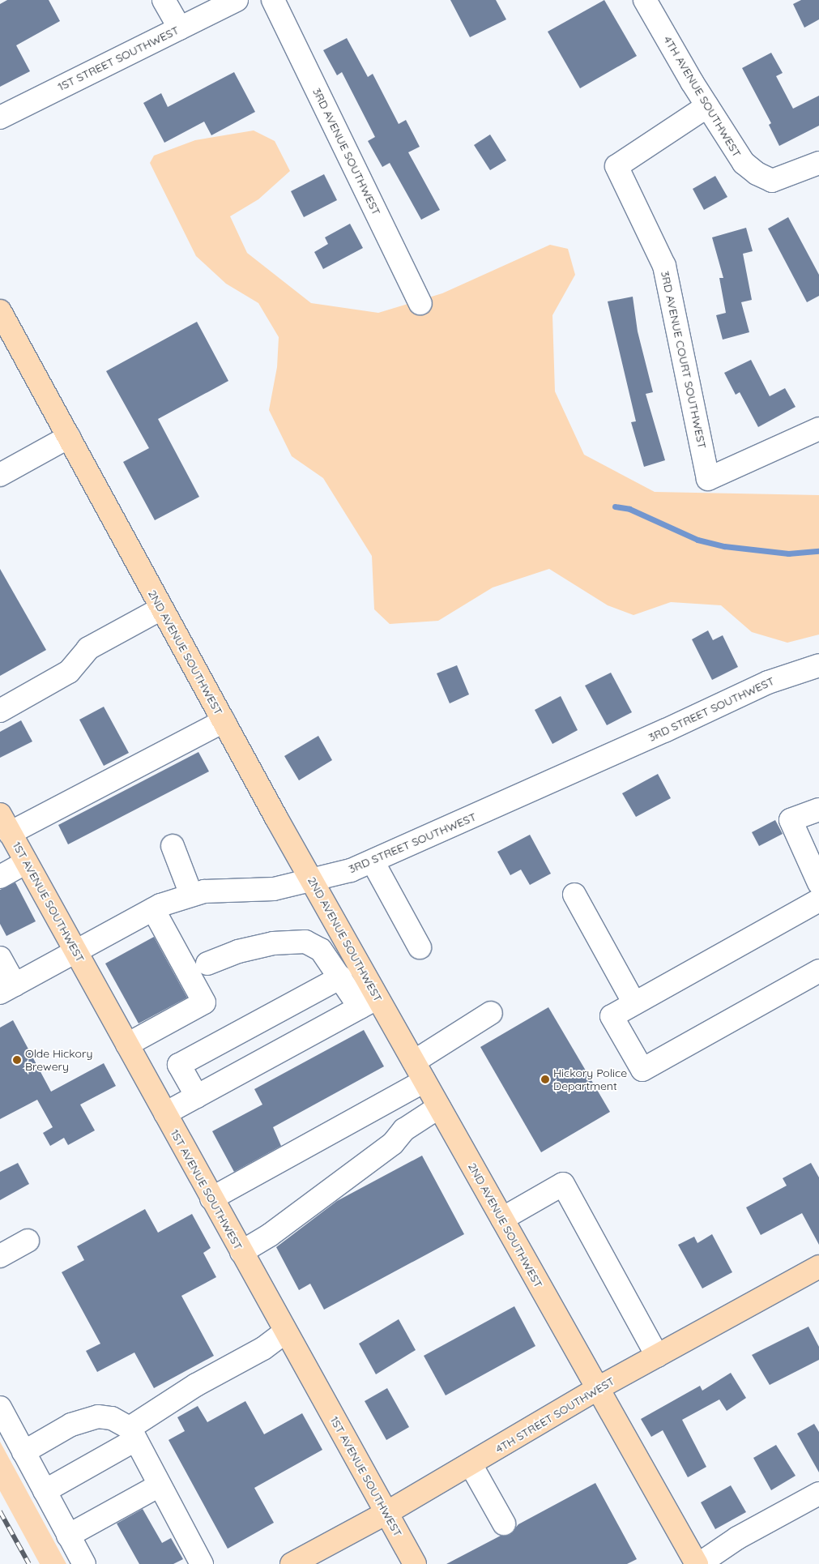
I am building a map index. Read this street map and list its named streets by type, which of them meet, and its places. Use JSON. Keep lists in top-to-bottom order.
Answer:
{
  "streets": {
    "main road": ["2ND AVENUE SOUTHWEST", "1ST AVENUE SOUTHWEST", "4TH STREET SOUTHWEST"],
    "street": [
      "1ST STREET SOUTHWEST",
      "4TH AVENUE SOUTHWEST",
      "3RD AVENUE SOUTHWEST",
      "3RD AVENUE COURT SOUTHWEST",
      "3RD STREET SOUTHWEST"
    ]
  },
  "crossings": [
    ["4TH AVENUE SOUTHWEST", "3RD AVENUE COURT SOUTHWEST"],
    ["2ND AVENUE SOUTHWEST", "3RD STREET SOUTHWEST"],
    ["2ND AVENUE SOUTHWEST", "4TH STREET SOUTHWEST"],
    ["3RD STREET SOUTHWEST", "1ST AVENUE SOUTHWEST"],
    ["1ST AVENUE SOUTHWEST", "4TH STREET SOUTHWEST"]
  ],
  "places": ["Olde Hickory Brewery", "Hickory Police Department"]
}
